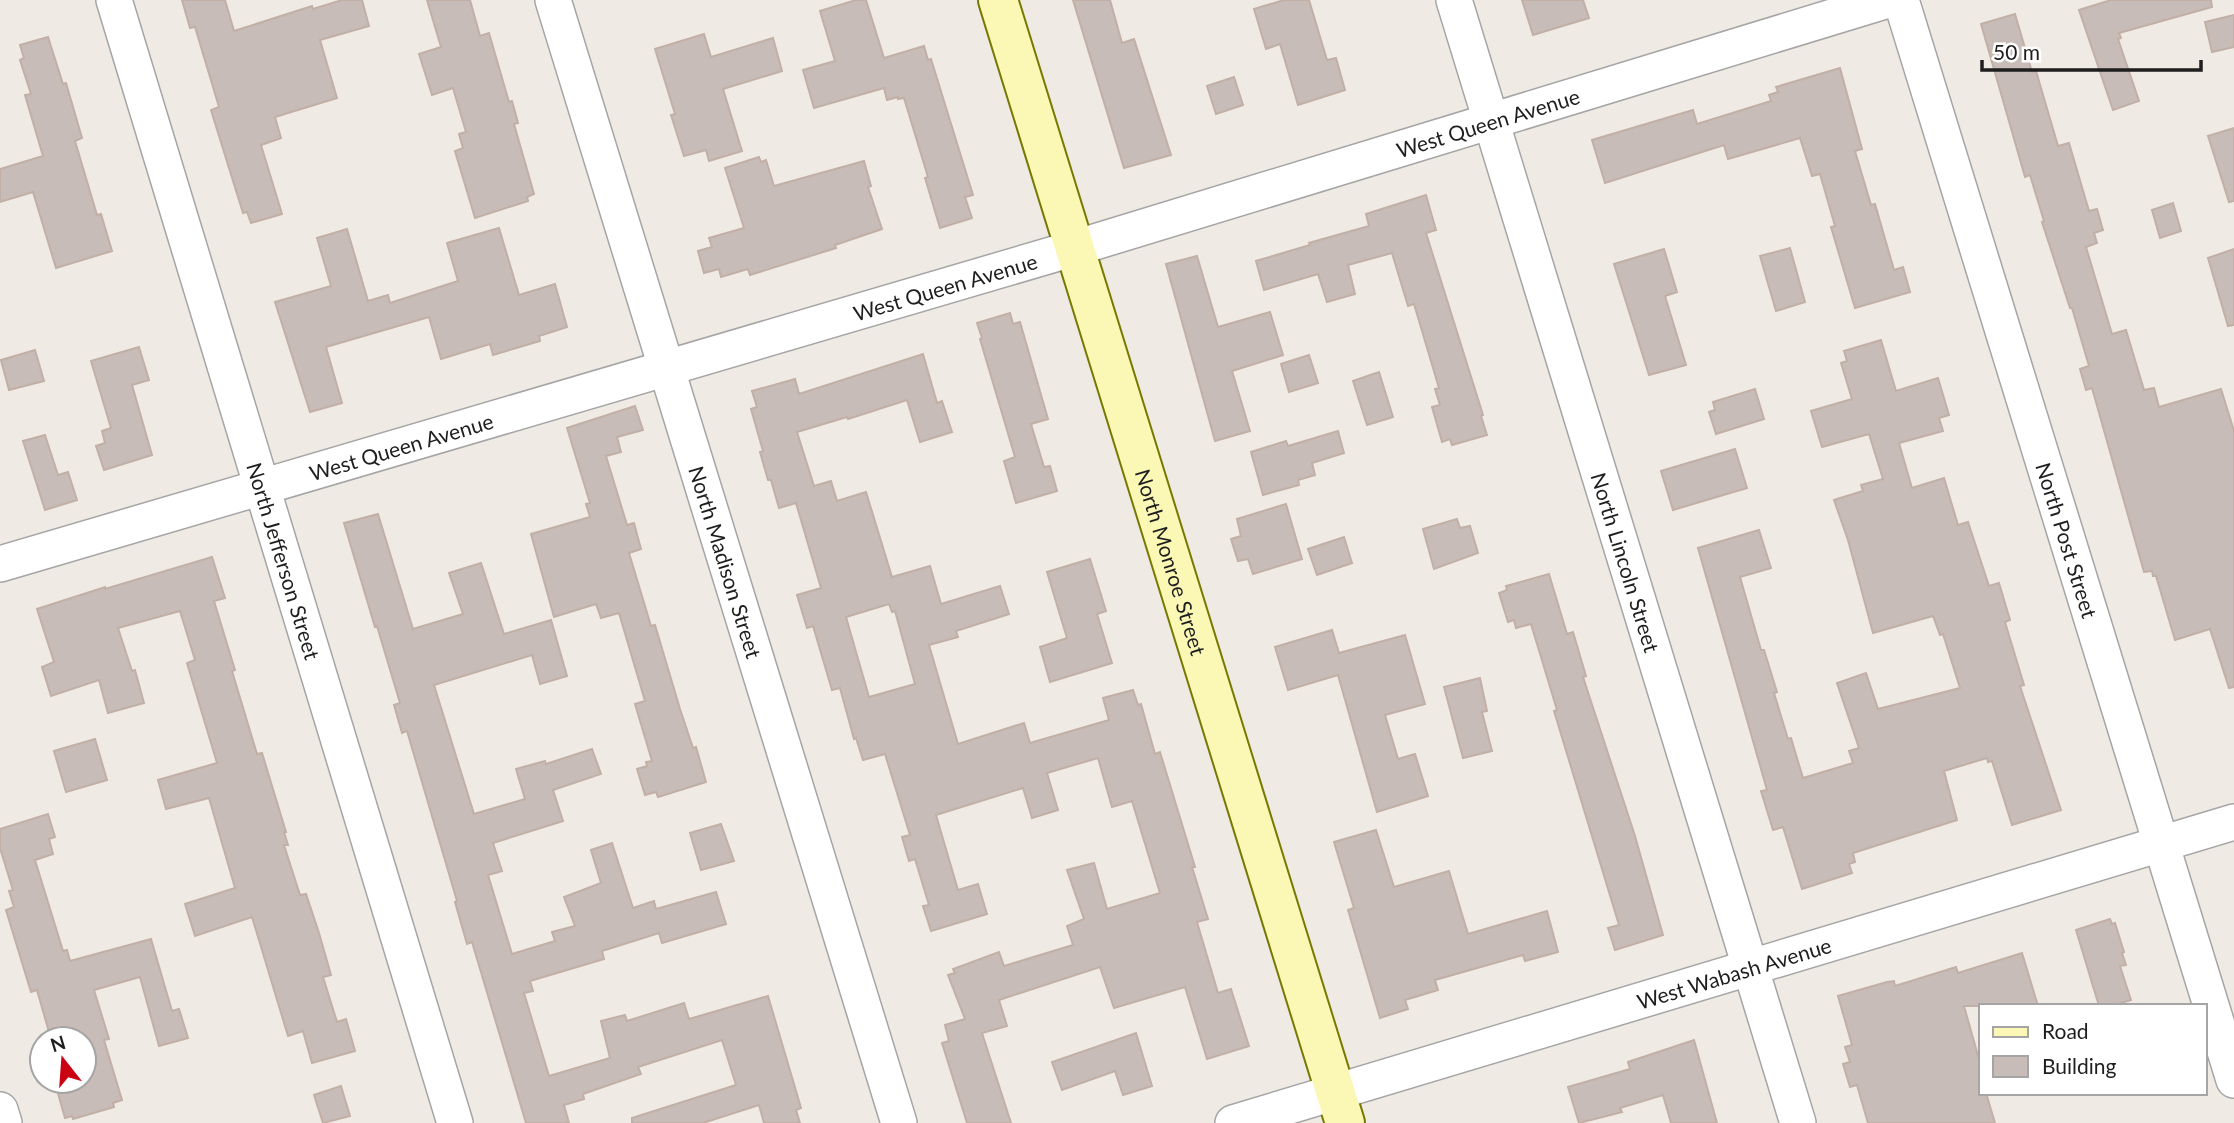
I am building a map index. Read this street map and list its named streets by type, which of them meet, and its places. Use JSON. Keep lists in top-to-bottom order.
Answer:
{
  "streets": {
    "main road": ["North Monroe Street"],
    "street": [
      "West Queen Avenue",
      "North Post Street",
      "North Jefferson Street",
      "North Madison Street",
      "North Lincoln Street",
      "West Wabash Avenue"
    ]
  },
  "crossings": [
    ["West Queen Avenue", "North Jefferson Street"],
    ["West Queen Avenue", "North Madison Street"],
    ["West Queen Avenue", "North Monroe Street"],
    ["West Queen Avenue", "North Lincoln Street"],
    ["North Post Street", "West Wabash Avenue"],
    ["North Monroe Street", "West Wabash Avenue"],
    ["North Lincoln Street", "West Wabash Avenue"]
  ],
  "legend": ["Road", "Building"],
  "scale_bar": "50 m",
  "north": "top"
}
